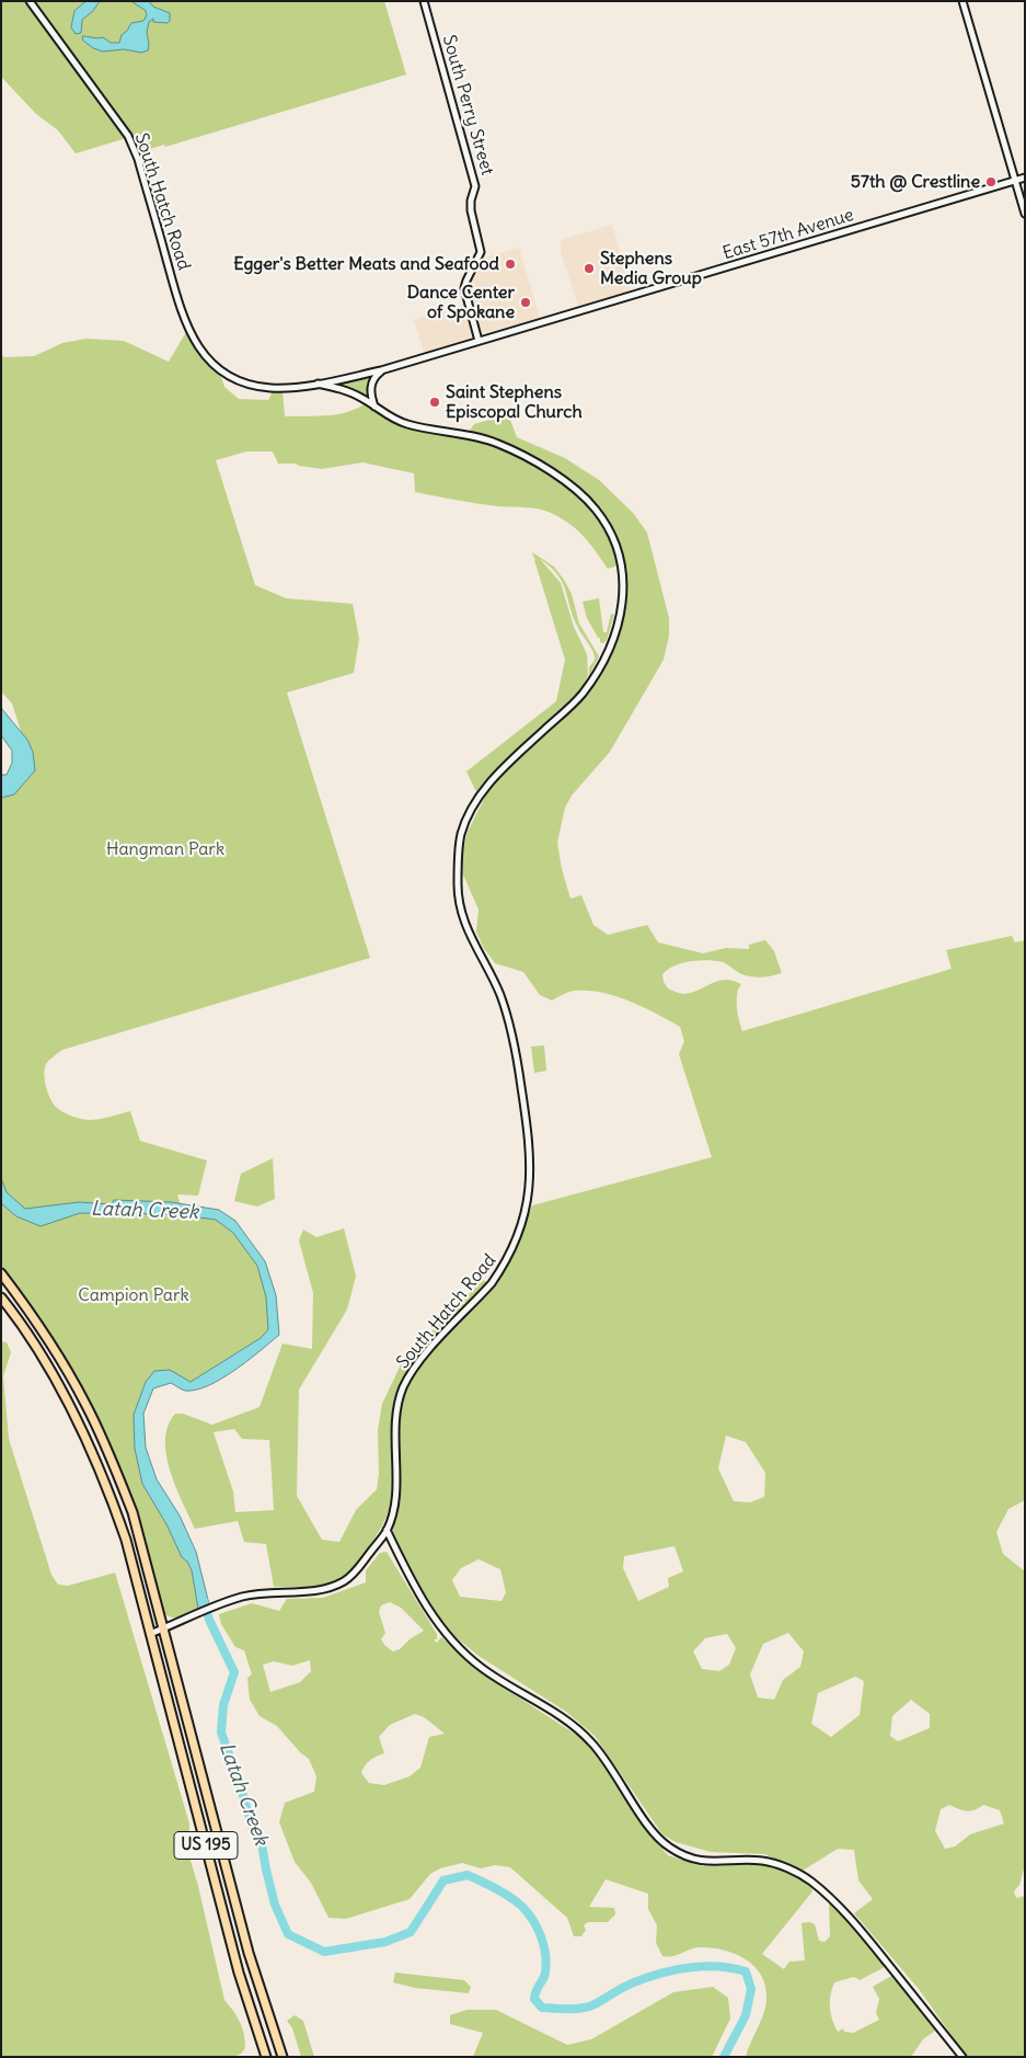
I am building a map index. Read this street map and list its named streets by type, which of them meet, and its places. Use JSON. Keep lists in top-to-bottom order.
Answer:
{
  "streets": {
    "highway": ["US 195"],
    "main road": ["South Perry Street", "South Hatch Road", "East 57th Avenue"]
  },
  "crossings": [
    ["South Perry Street", "East 57th Avenue"],
    ["South Hatch Road", "East 57th Avenue"],
    ["South Hatch Road", "US 195"]
  ],
  "water": ["Latah Creek"],
  "parks": ["Hangman Park", "Campion Park"],
  "places": [
    "57th @ Crestline",
    "Egger's Better Meats and Seafood",
    "Stephens Media Group",
    "Dance Center of Spokane",
    "Saint Stephens Episcopal Church"
  ]
}
